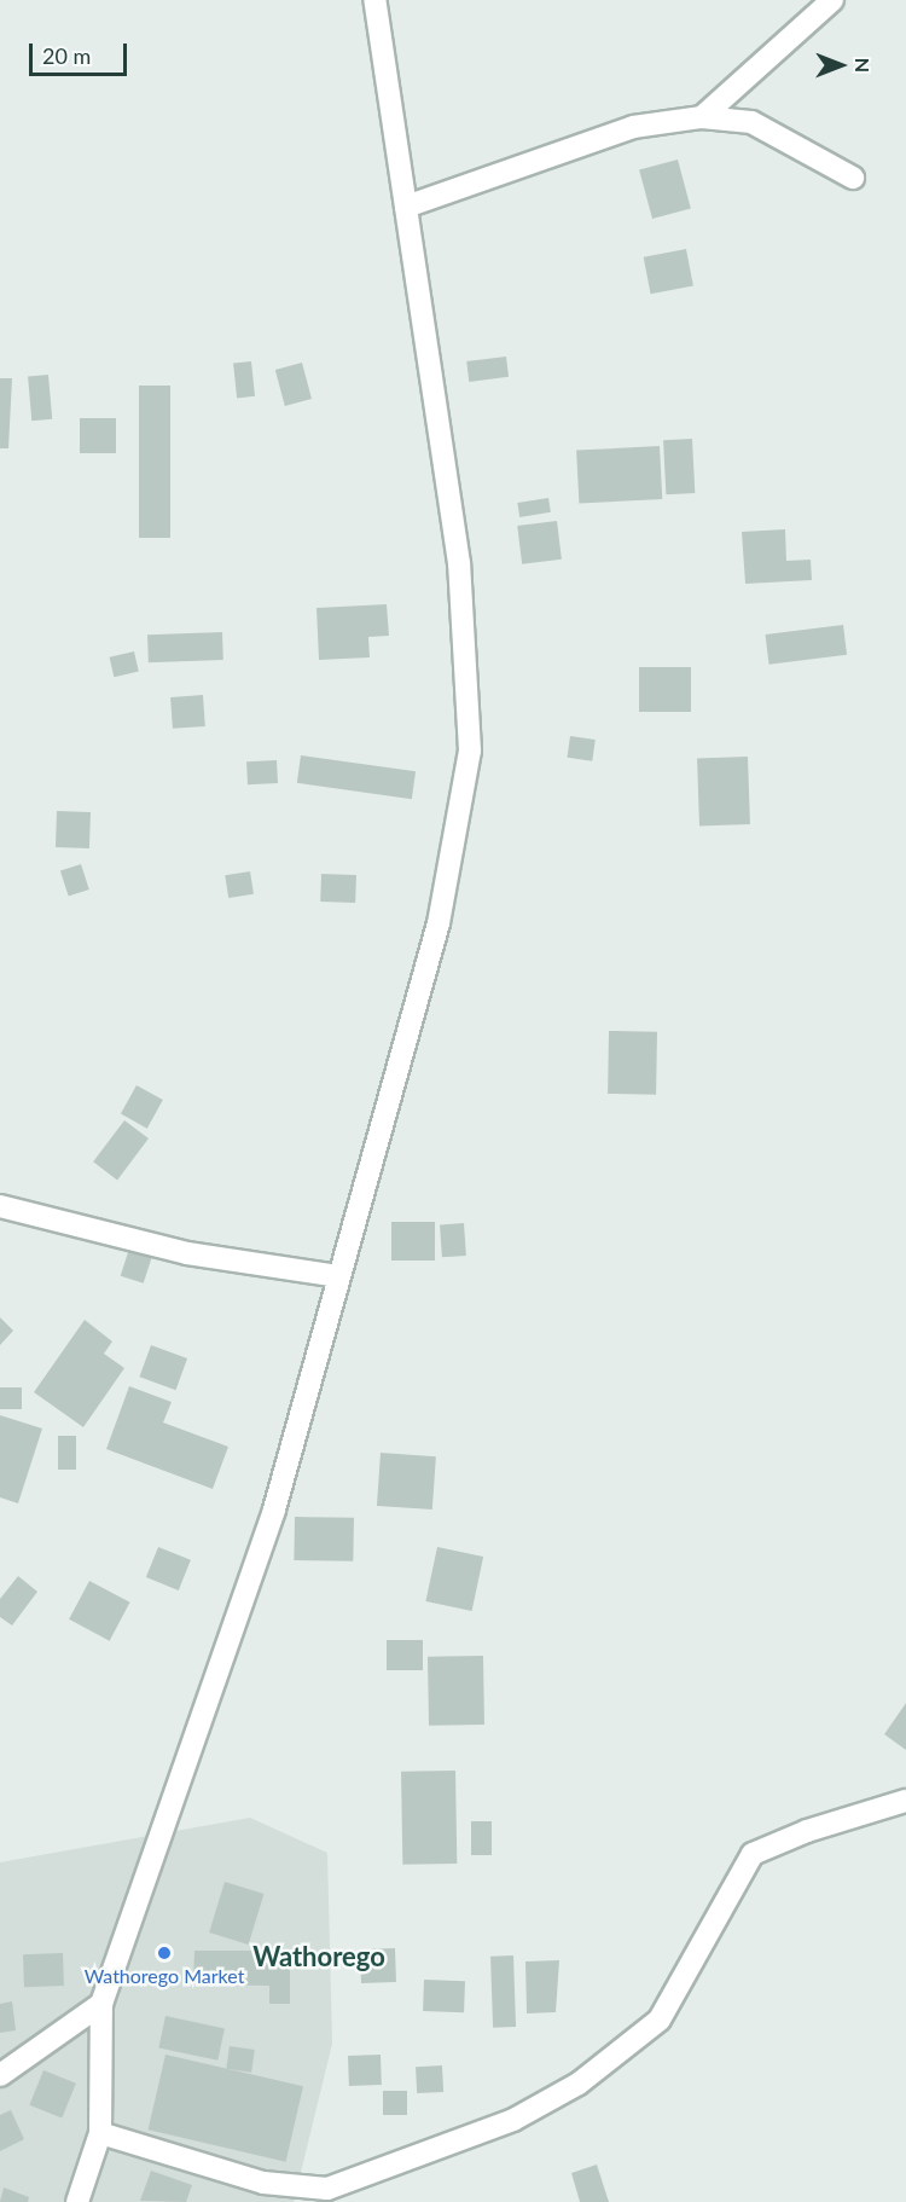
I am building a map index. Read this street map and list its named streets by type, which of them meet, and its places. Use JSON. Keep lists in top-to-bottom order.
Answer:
{
  "districts": ["Wathorego"],
  "places": ["Wathorego Market"],
  "scale_bar": "20 m",
  "north": "right"
}
